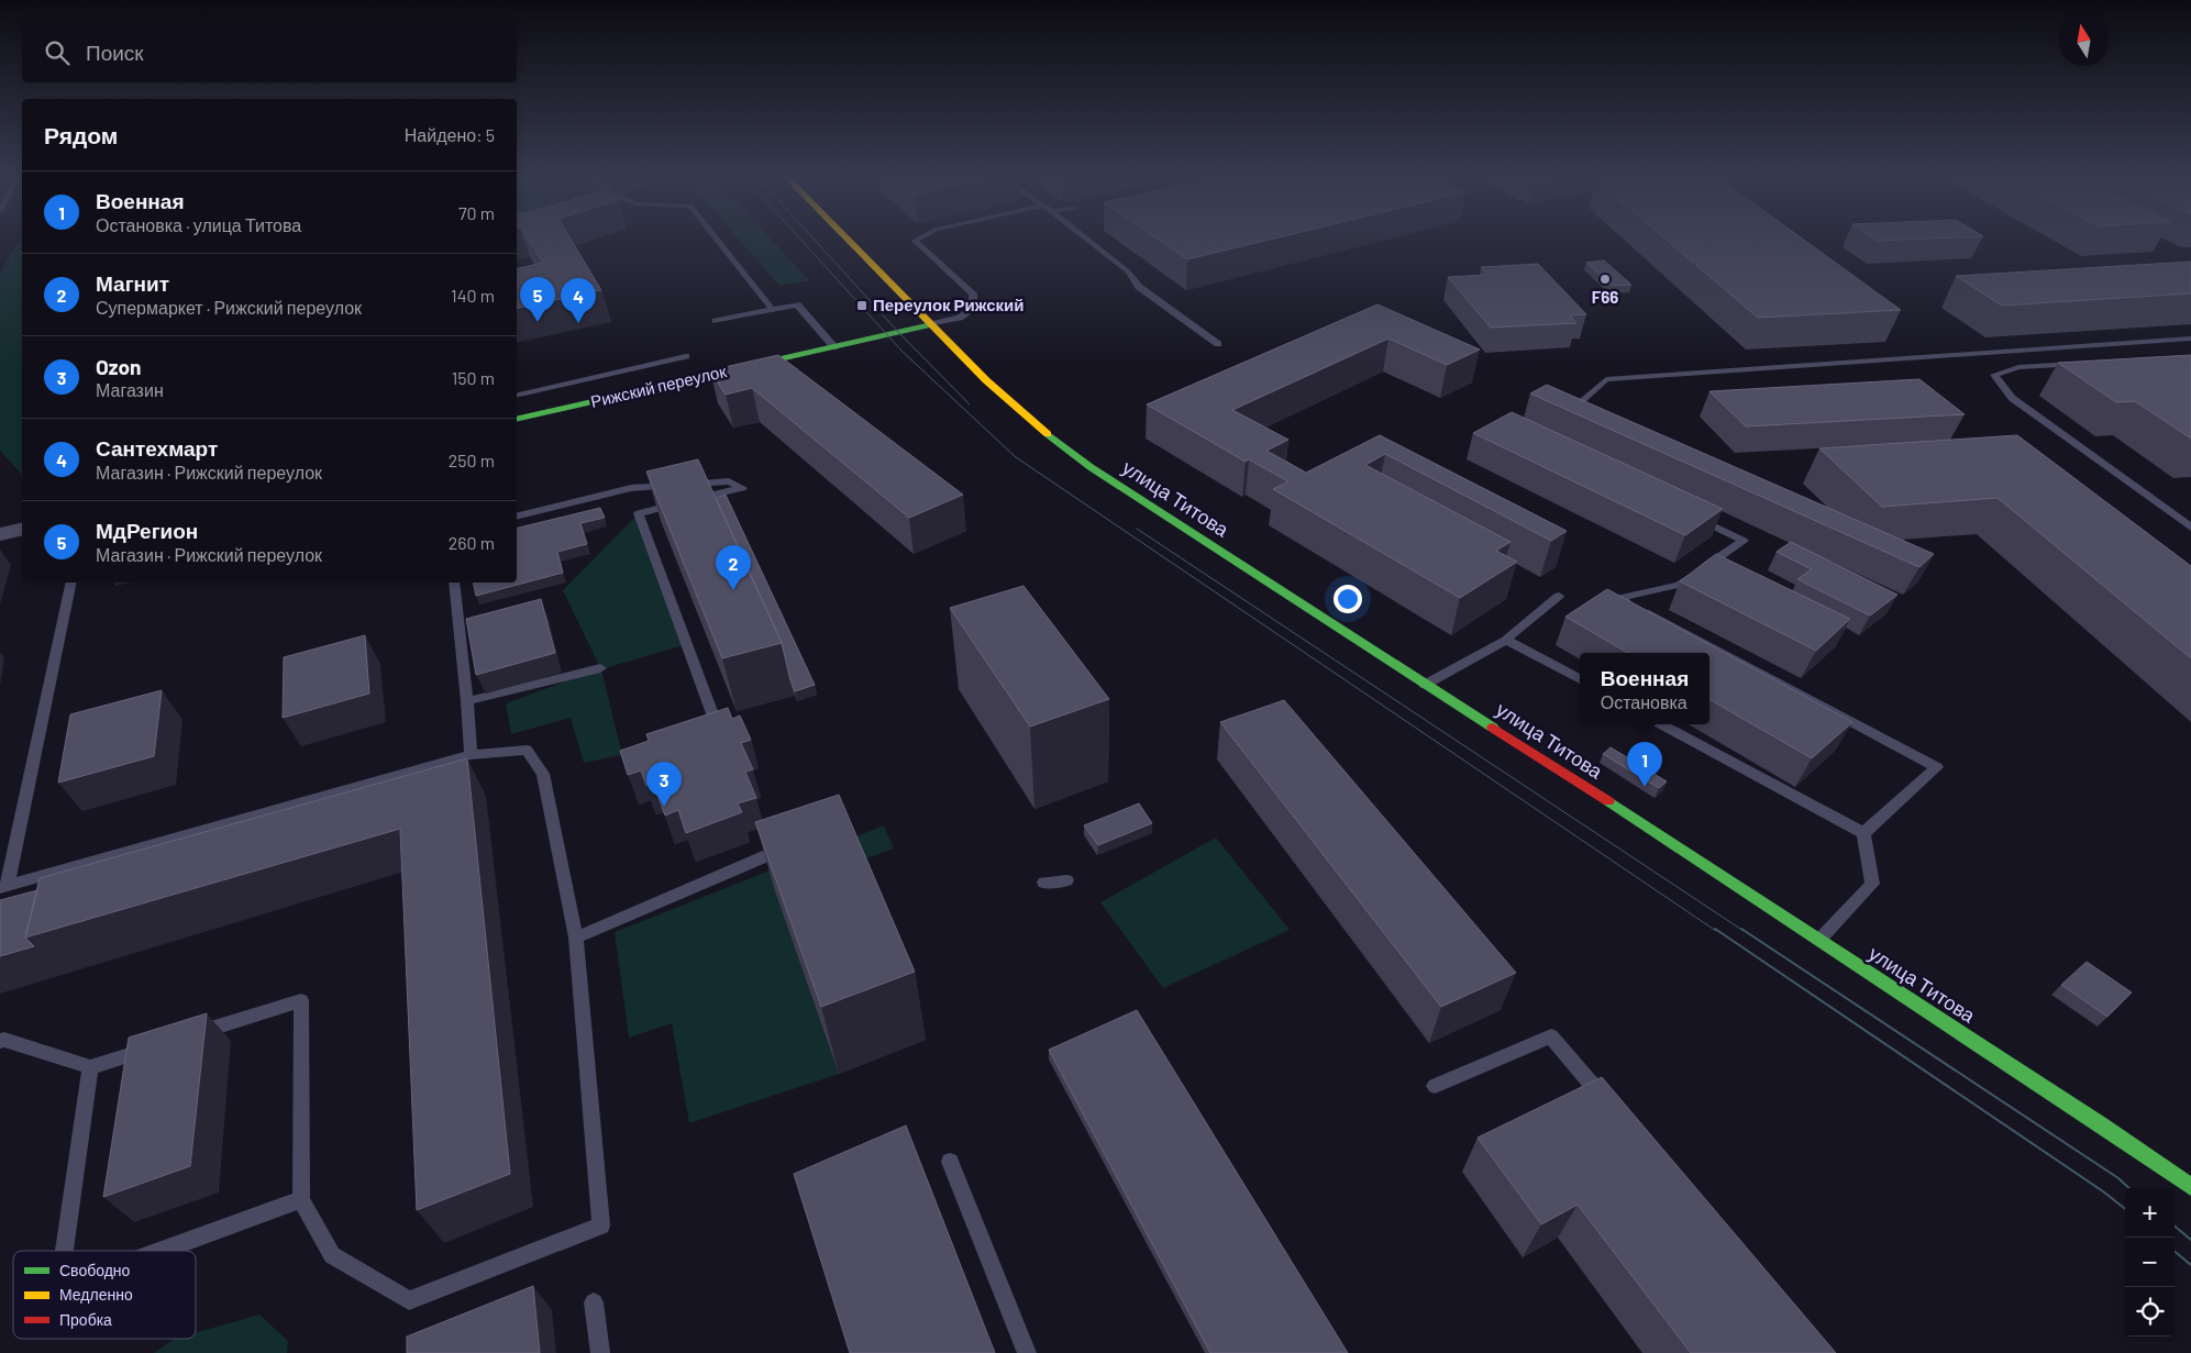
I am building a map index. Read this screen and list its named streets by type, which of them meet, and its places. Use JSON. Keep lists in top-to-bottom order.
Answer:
{
  "streets": {
    "main road": ["Рижский переулок", "улица Титова"]
  },
  "crossings": [
    ["Рижский переулок", "улица Титова"]
  ],
  "places": {
    "other": ["F66"],
    "transit": ["Переулок Рижский"]
  },
  "legend": ["Свободно", "Медленно", "Пробка"],
  "north": "top",
  "page": {
    "search": "Поиск",
    "heading": ["Рядом", "Найдено: 5"],
    "list": [
      {
        "mark": "1",
        "name": "Военная",
        "note": "Остановка · улица Титова",
        "value": "70 m"
      },
      {
        "mark": "2",
        "name": "Магнит",
        "note": "Супермаркет · Рижский переулок",
        "value": "140 m"
      },
      {
        "mark": "3",
        "name": "Ozon",
        "note": "Магазин",
        "value": "150 m"
      },
      {
        "mark": "4",
        "name": "Сантехмарт",
        "note": "Магазин · Рижский переулок",
        "value": "250 m"
      },
      {
        "mark": "5",
        "name": "МдРегион",
        "note": "Магазин · Рижский переулок",
        "value": "260 m"
      }
    ],
    "pins": [
      "5",
      "4",
      "2",
      "1",
      "3"
    ],
    "popup": ["Военная", "Остановка"],
    "map_buttons": ["+", "−"]
  }
}
